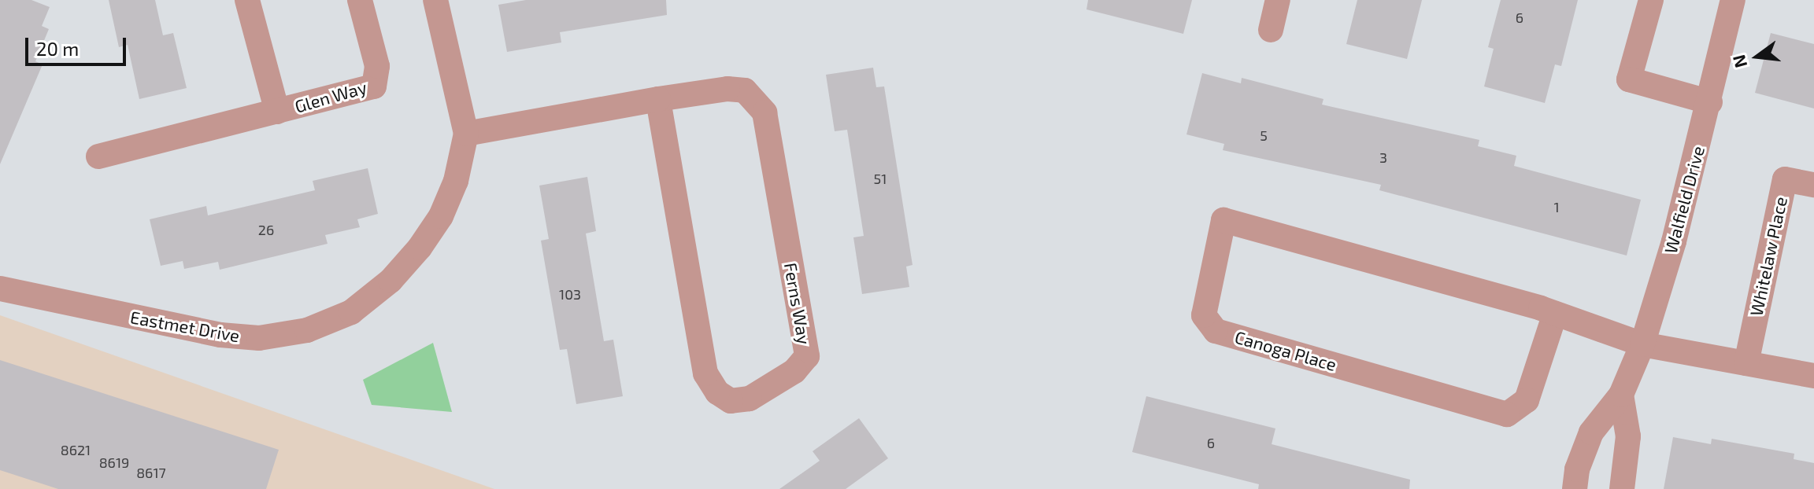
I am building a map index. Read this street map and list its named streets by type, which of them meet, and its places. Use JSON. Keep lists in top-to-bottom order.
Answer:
{
  "streets": {
    "street": [
      "Glen Way",
      "Walfield Drive",
      "Whitelaw Place",
      "Ferns Way",
      "Eastmet Drive",
      "Canoga Place"
    ]
  },
  "crossings": [
    ["Walfield Drive", "Canoga Place"],
    ["Ferns Way", "Eastmet Drive"]
  ],
  "house_numbers": [
    "6",
    "5",
    "3",
    "51",
    "1",
    "26",
    "103",
    "6",
    "8621",
    "8619",
    "8617"
  ],
  "scale_bar": "20 m",
  "north": "left"
}
